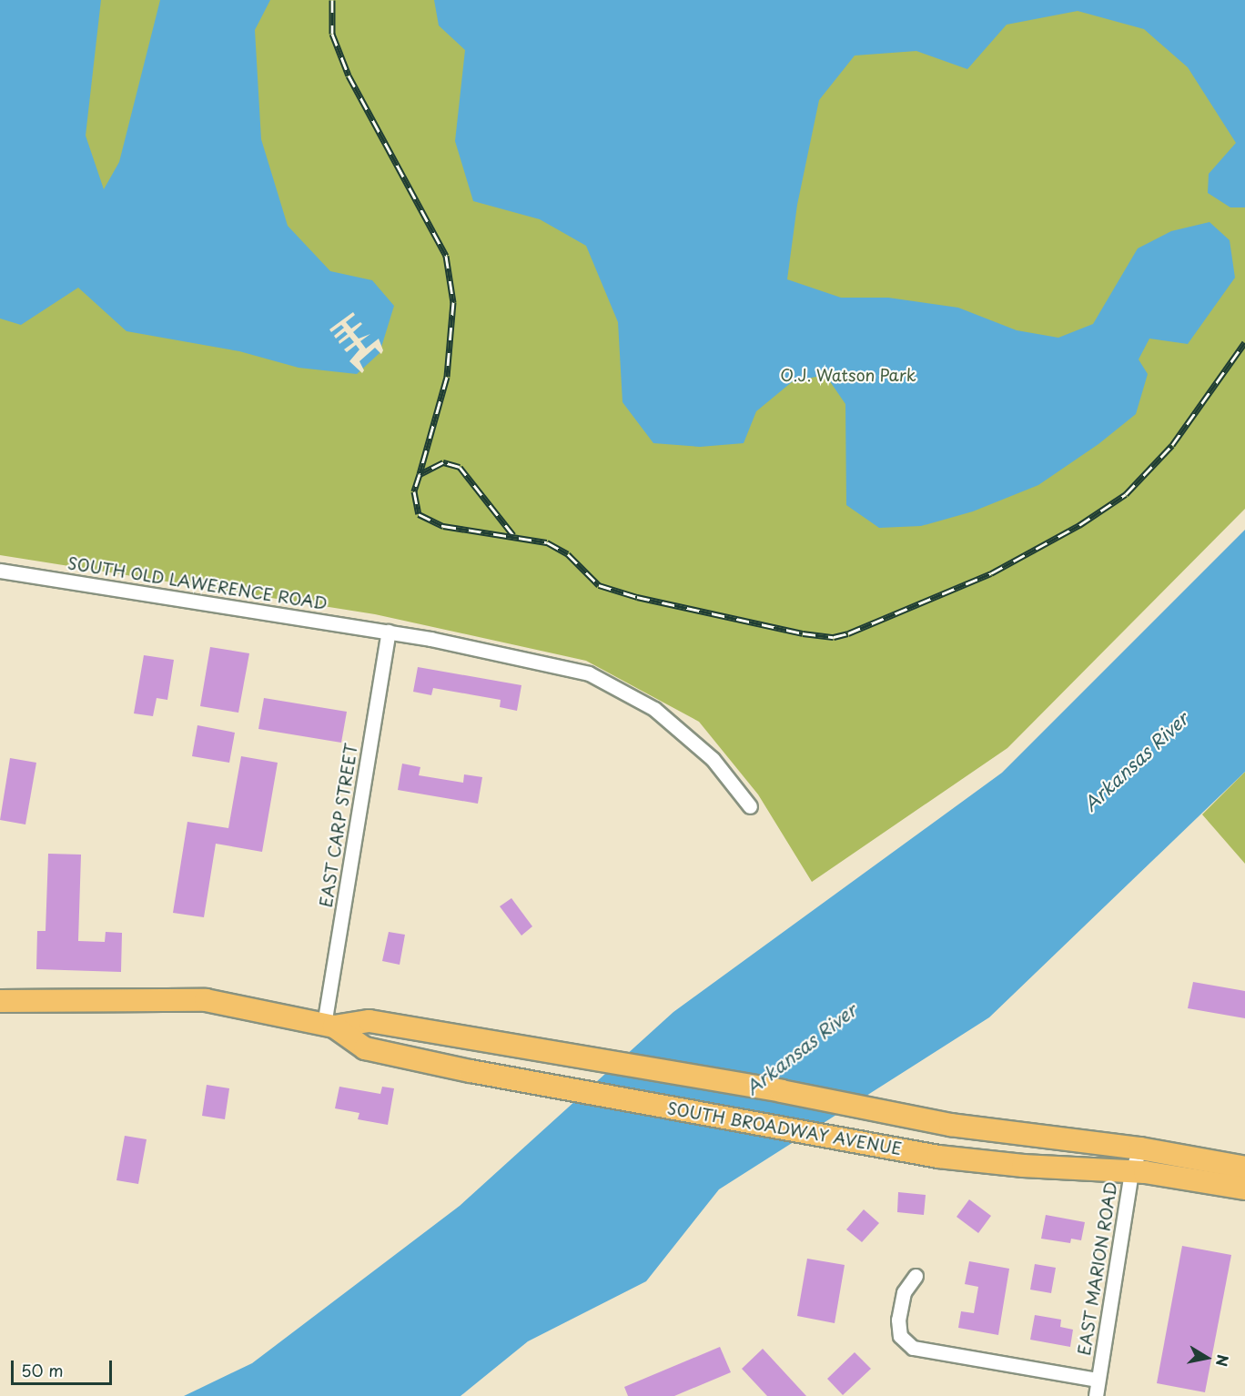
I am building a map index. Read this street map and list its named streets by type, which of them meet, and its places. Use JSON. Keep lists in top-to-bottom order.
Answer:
{
  "streets": {
    "main road": ["SOUTH BROADWAY AVENUE"],
    "street": ["SOUTH OLD LAWERENCE ROAD", "EAST CARP STREET", "EAST MARION ROAD"]
  },
  "crossings": [
    ["SOUTH OLD LAWERENCE ROAD", "EAST CARP STREET"],
    ["EAST CARP STREET", "SOUTH BROADWAY AVENUE"],
    ["SOUTH BROADWAY AVENUE", "EAST MARION ROAD"]
  ],
  "water": ["Arkansas River"],
  "parks": ["O.J. Watson Park"],
  "scale_bar": "50 m",
  "north": "right"
}
